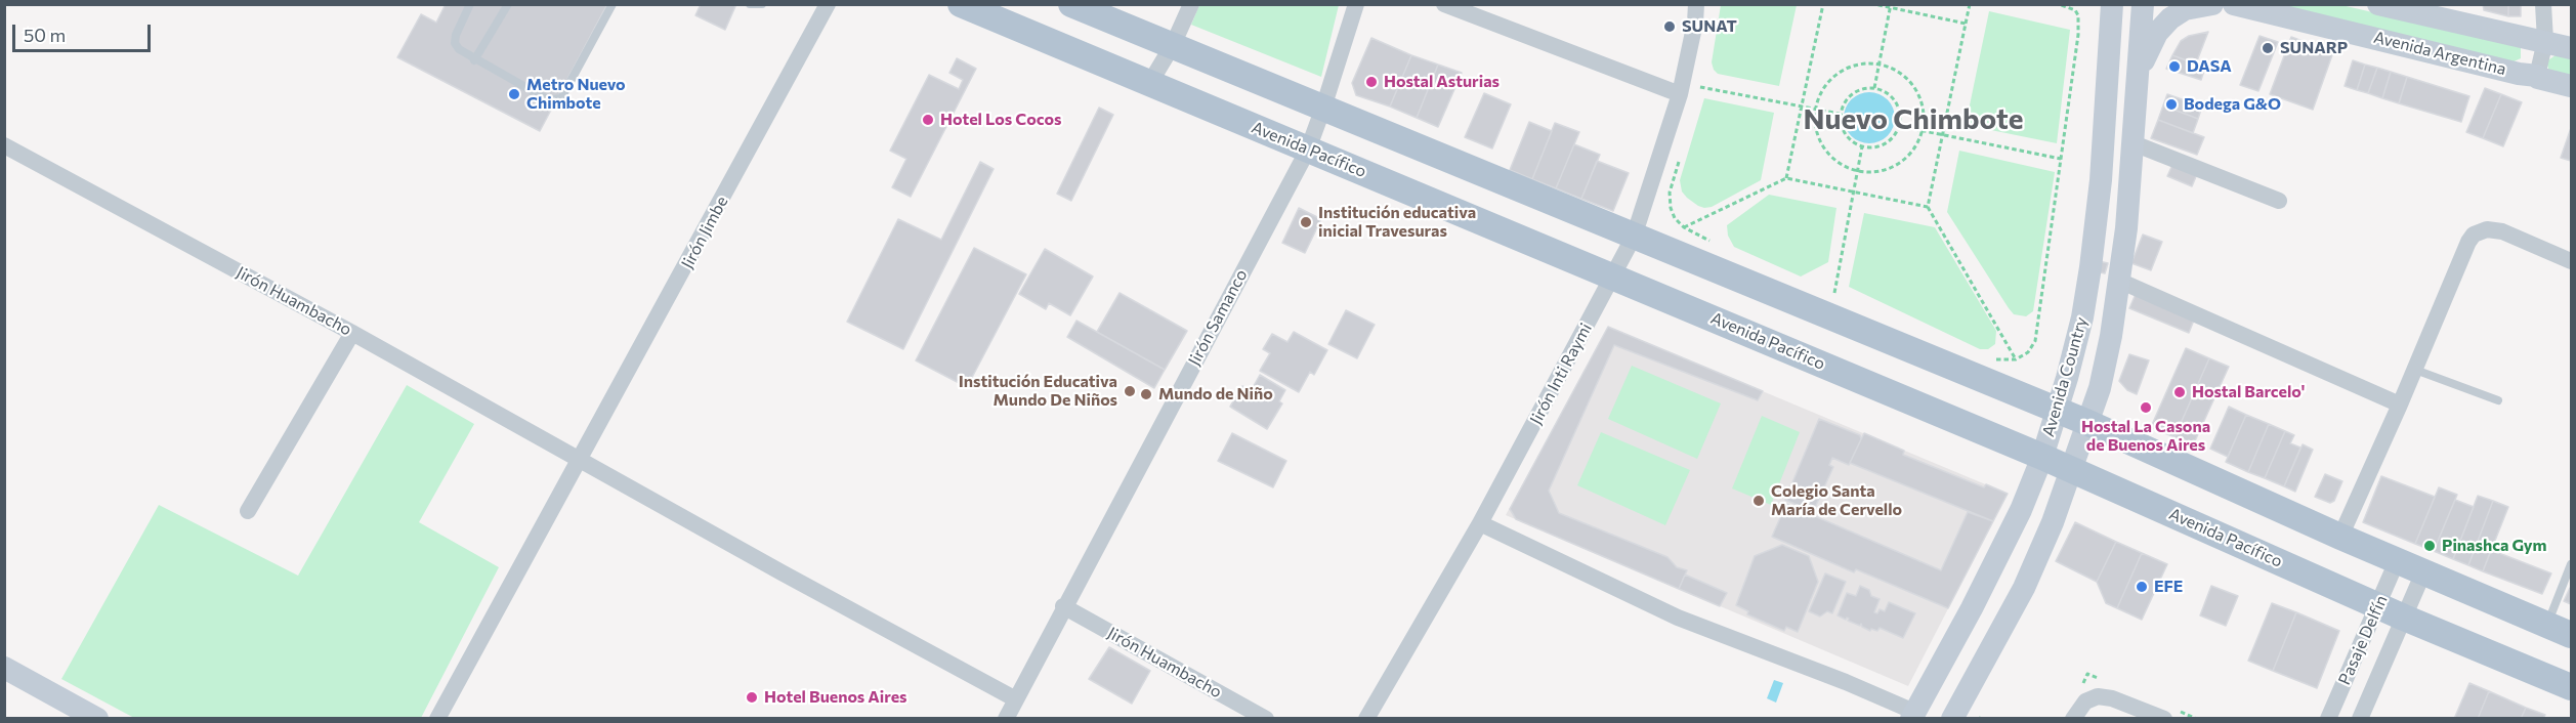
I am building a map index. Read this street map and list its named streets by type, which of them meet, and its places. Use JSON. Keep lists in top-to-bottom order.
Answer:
{
  "streets": {
    "main road": ["Avenida Argentina", "Avenida Pacífico", "Avenida Country"],
    "street": [
      "Jirón Jimbe",
      "Jirón Huambacho",
      "Jirón Samanco",
      "Jirón Inti Raymi",
      "Pasaje Delfín"
    ]
  },
  "crossings": [
    ["Avenida Pacífico", "Jirón Samanco"],
    ["Avenida Pacífico", "Jirón Inti Raymi"],
    ["Avenida Pacífico", "Avenida Country"],
    ["Avenida Pacífico", "Pasaje Delfín"],
    ["Jirón Jimbe", "Jirón Huambacho"],
    ["Jirón Huambacho", "Jirón Samanco"]
  ],
  "districts": ["Nuevo Chimbote"],
  "places": [
    "SUNAT",
    "SUNARP",
    "DASA",
    "Hostal Asturias",
    "Metro Nuevo Chimbote",
    "Bodega G&O",
    "Hotel Los Cocos",
    "Institución educativa inicial Travesuras",
    "Institución Educativa Mundo De Niños",
    "Hostal Barcelo'",
    "Mundo de Niño",
    "Hostal La Casona de Buenos Aires",
    "Colegio Santa María de Cervello",
    "Pinashca Gym",
    "EFE",
    "Hotel Buenos Aires"
  ],
  "scale_bar": "50 m"
}
